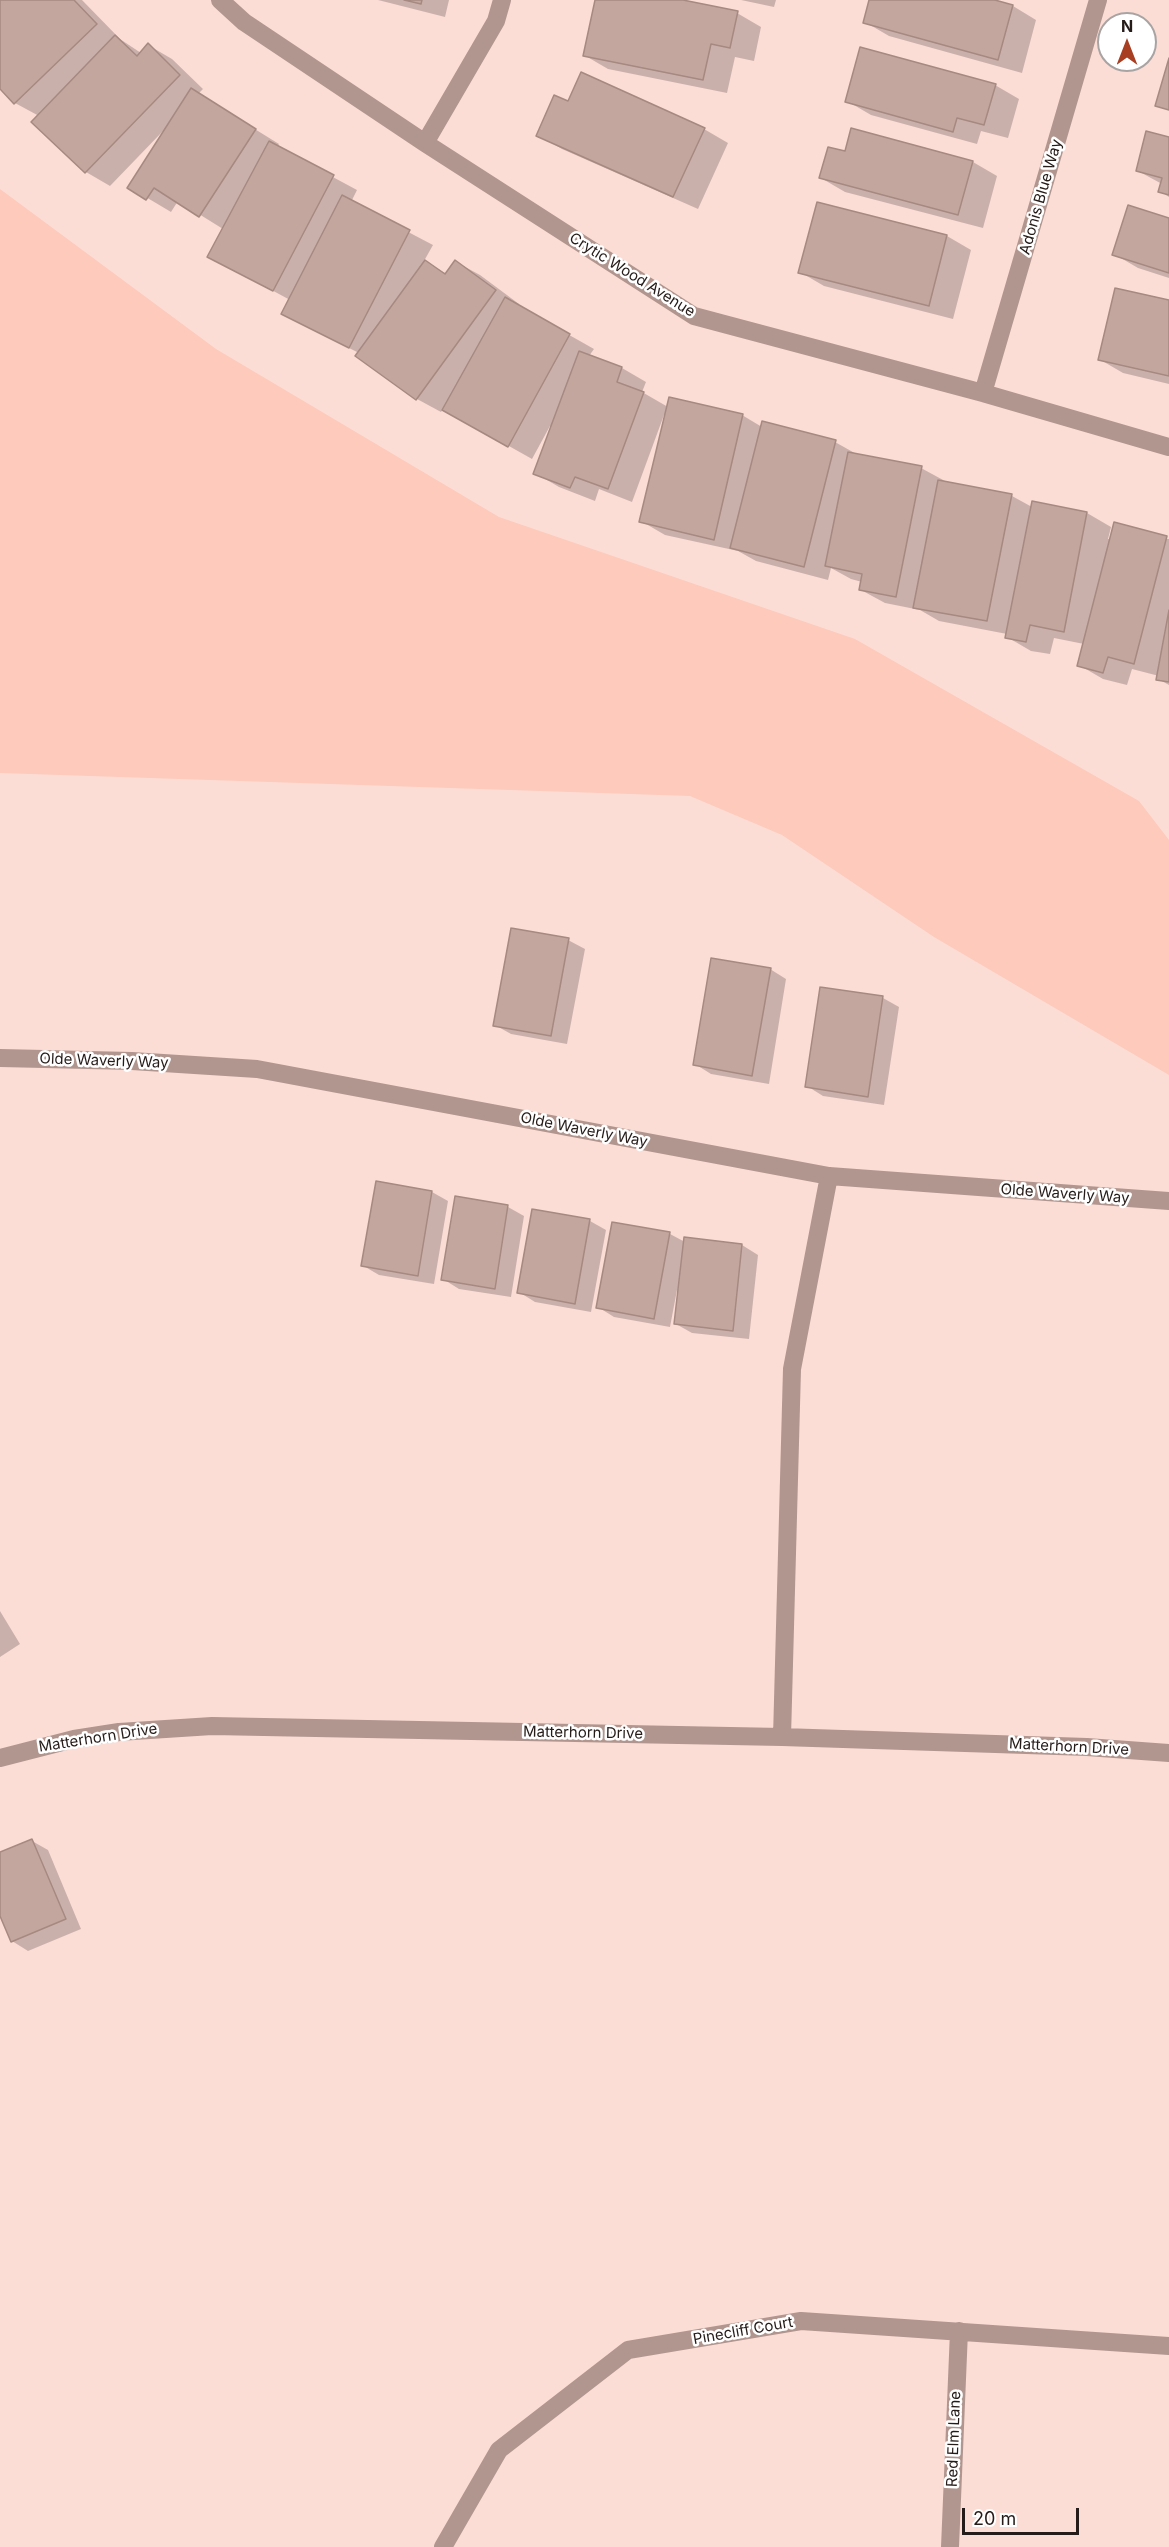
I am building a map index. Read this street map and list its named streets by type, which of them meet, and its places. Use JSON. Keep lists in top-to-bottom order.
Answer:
{
  "streets": {
    "street": [
      "Adonis Blue Way",
      "Crytic Wood Avenue",
      "Olde Waverly Way",
      "Matterhorn Drive",
      "Pinecliff Court",
      "Red Elm Lane"
    ]
  },
  "crossings": [
    ["Adonis Blue Way", "Crytic Wood Avenue"],
    ["Pinecliff Court", "Red Elm Lane"]
  ],
  "scale_bar": "20 m",
  "north": "top"
}
